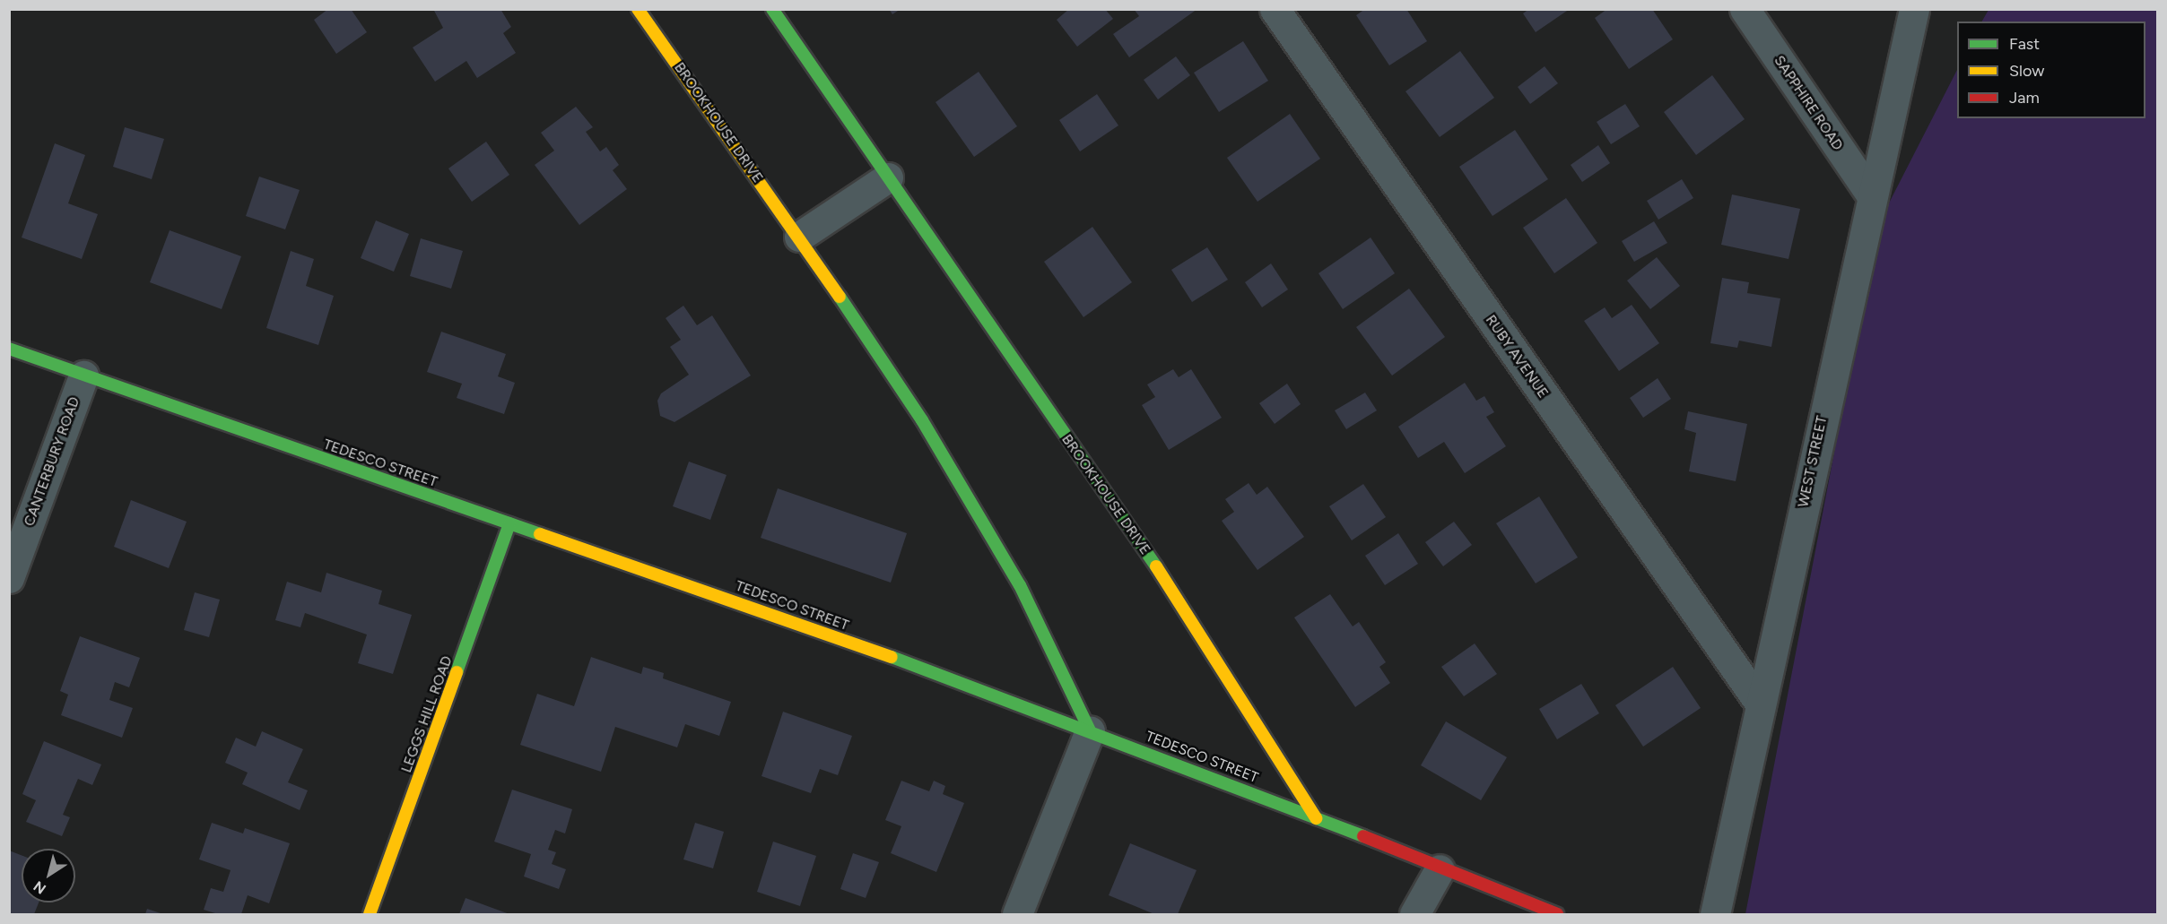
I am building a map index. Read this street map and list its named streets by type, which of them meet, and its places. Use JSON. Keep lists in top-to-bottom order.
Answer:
{
  "streets": {
    "main road": ["BROOKHOUSE DRIVE", "TEDESCO STREET", "LEGGS HILL ROAD"],
    "street": [
      "SAPPHIRE ROAD",
      "RUBY AVENUE",
      "CANTERBURY ROAD",
      "WEST STREET"
    ]
  },
  "crossings": [
    ["SAPPHIRE ROAD", "WEST STREET"],
    ["BROOKHOUSE DRIVE", "TEDESCO STREET"],
    ["RUBY AVENUE", "WEST STREET"],
    ["CANTERBURY ROAD", "TEDESCO STREET"],
    ["TEDESCO STREET", "LEGGS HILL ROAD"]
  ],
  "legend": ["Fast", "Slow", "Jam"],
  "north": "bottom left"
}
